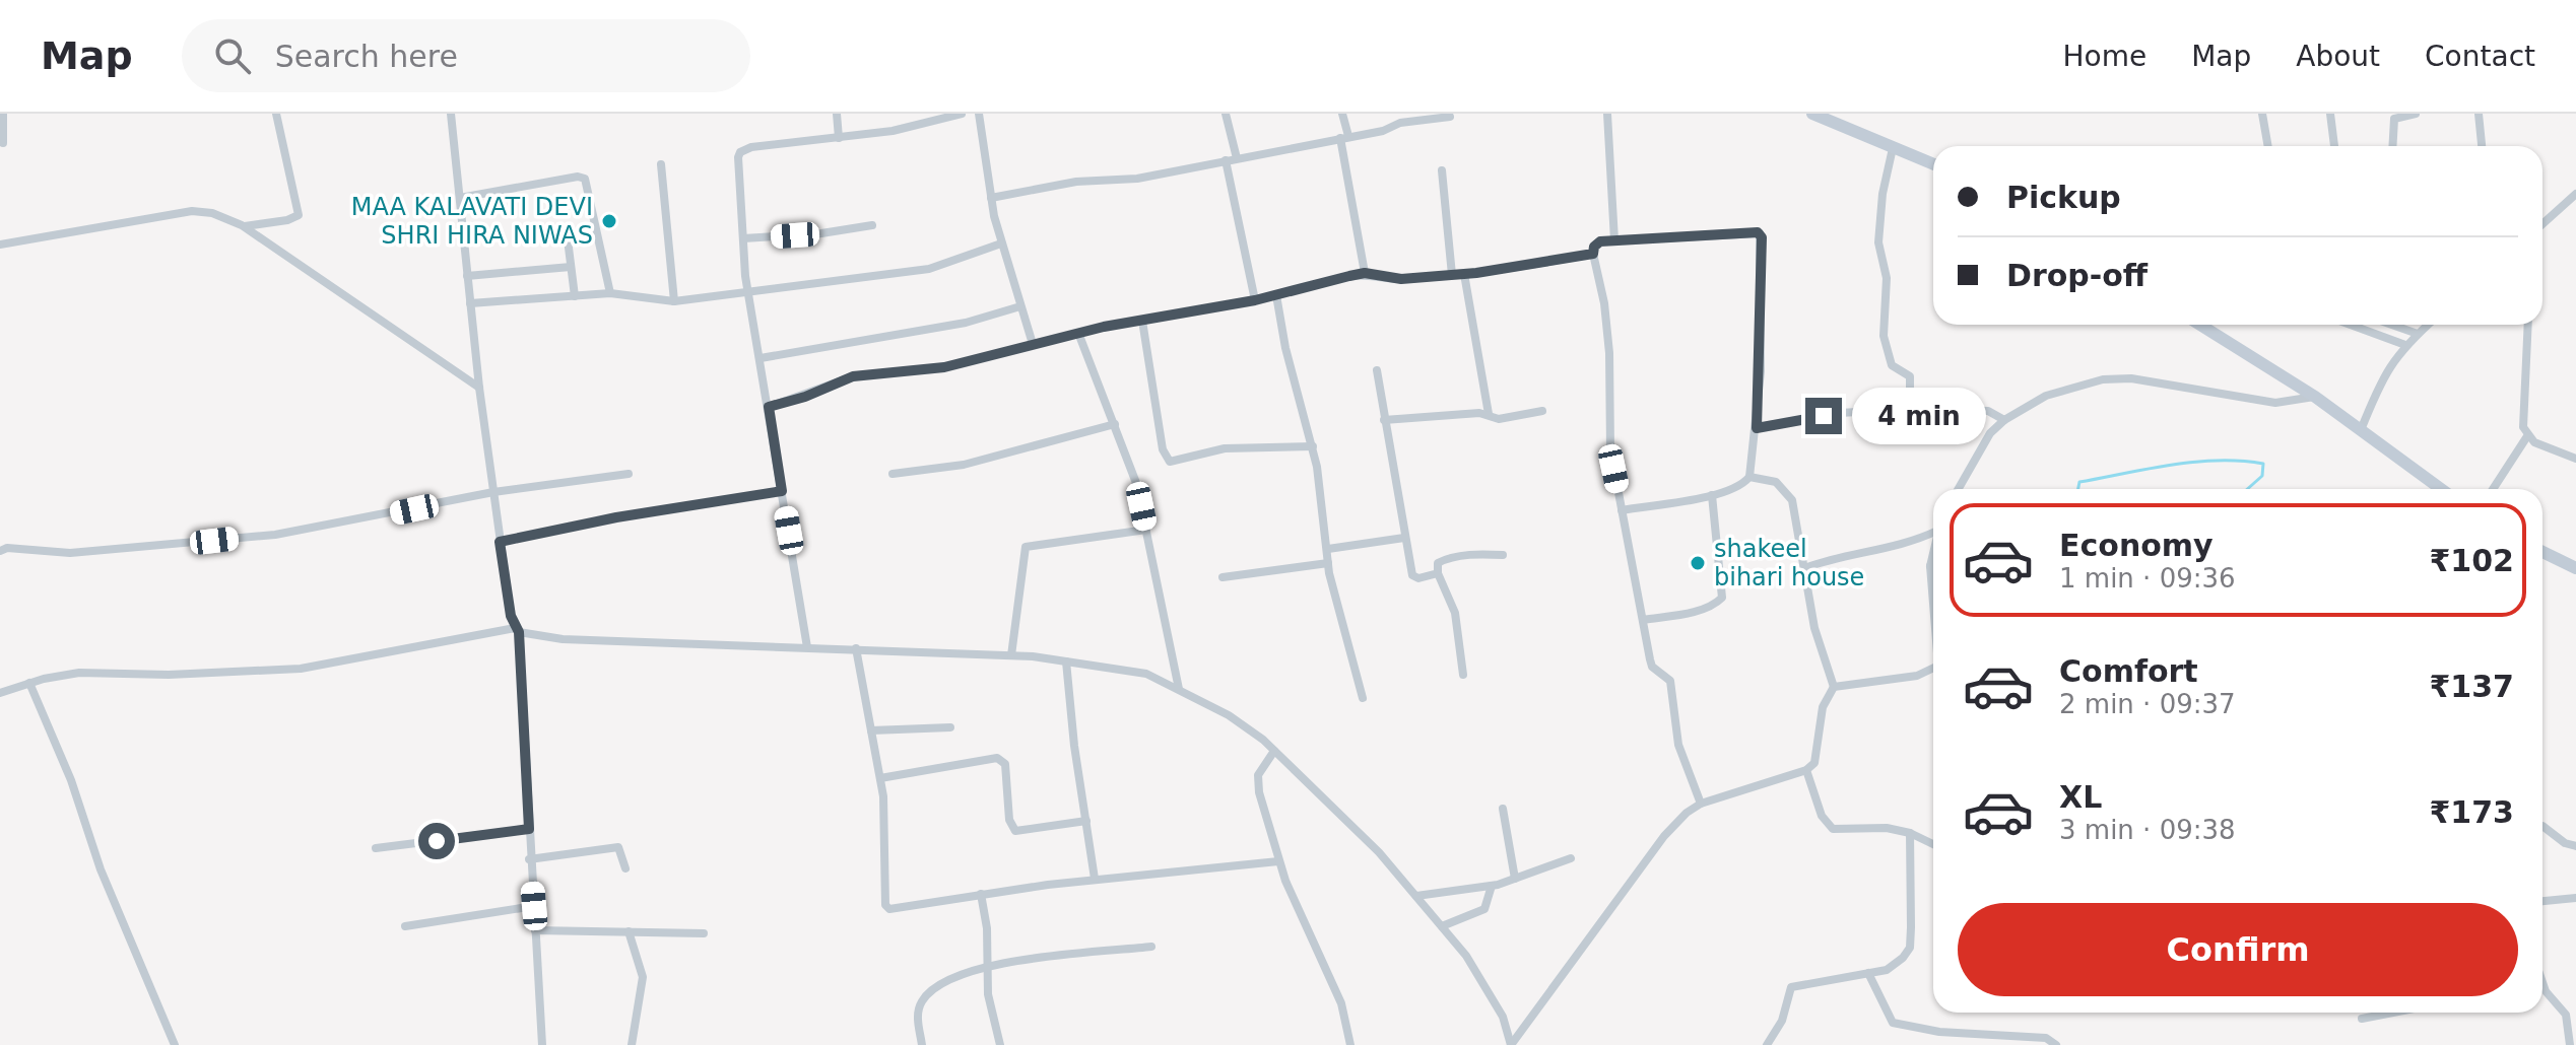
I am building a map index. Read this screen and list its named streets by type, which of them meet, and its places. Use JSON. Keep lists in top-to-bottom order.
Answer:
{
  "places": ["MAA KALAVATI DEVI SHRI HIRA NIWAS", "shakeel bihari house"],
  "page": {
    "header": "Map",
    "search": "Search here",
    "nav": [
      "Home",
      "Map",
      "About",
      "Contact"
    ],
    "banner": ["Pickup", "Drop-off"],
    "bubble": "4 min",
    "list": [
      {
        "name": "Economy",
        "note": "1 min · 09:36",
        "value": "₹102"
      },
      {
        "name": "Comfort",
        "note": "2 min · 09:37",
        "value": "₹137"
      },
      {
        "name": "XL",
        "note": "3 min · 09:38",
        "value": "₹173"
      }
    ],
    "buttons": "Confirm"
  }
}
